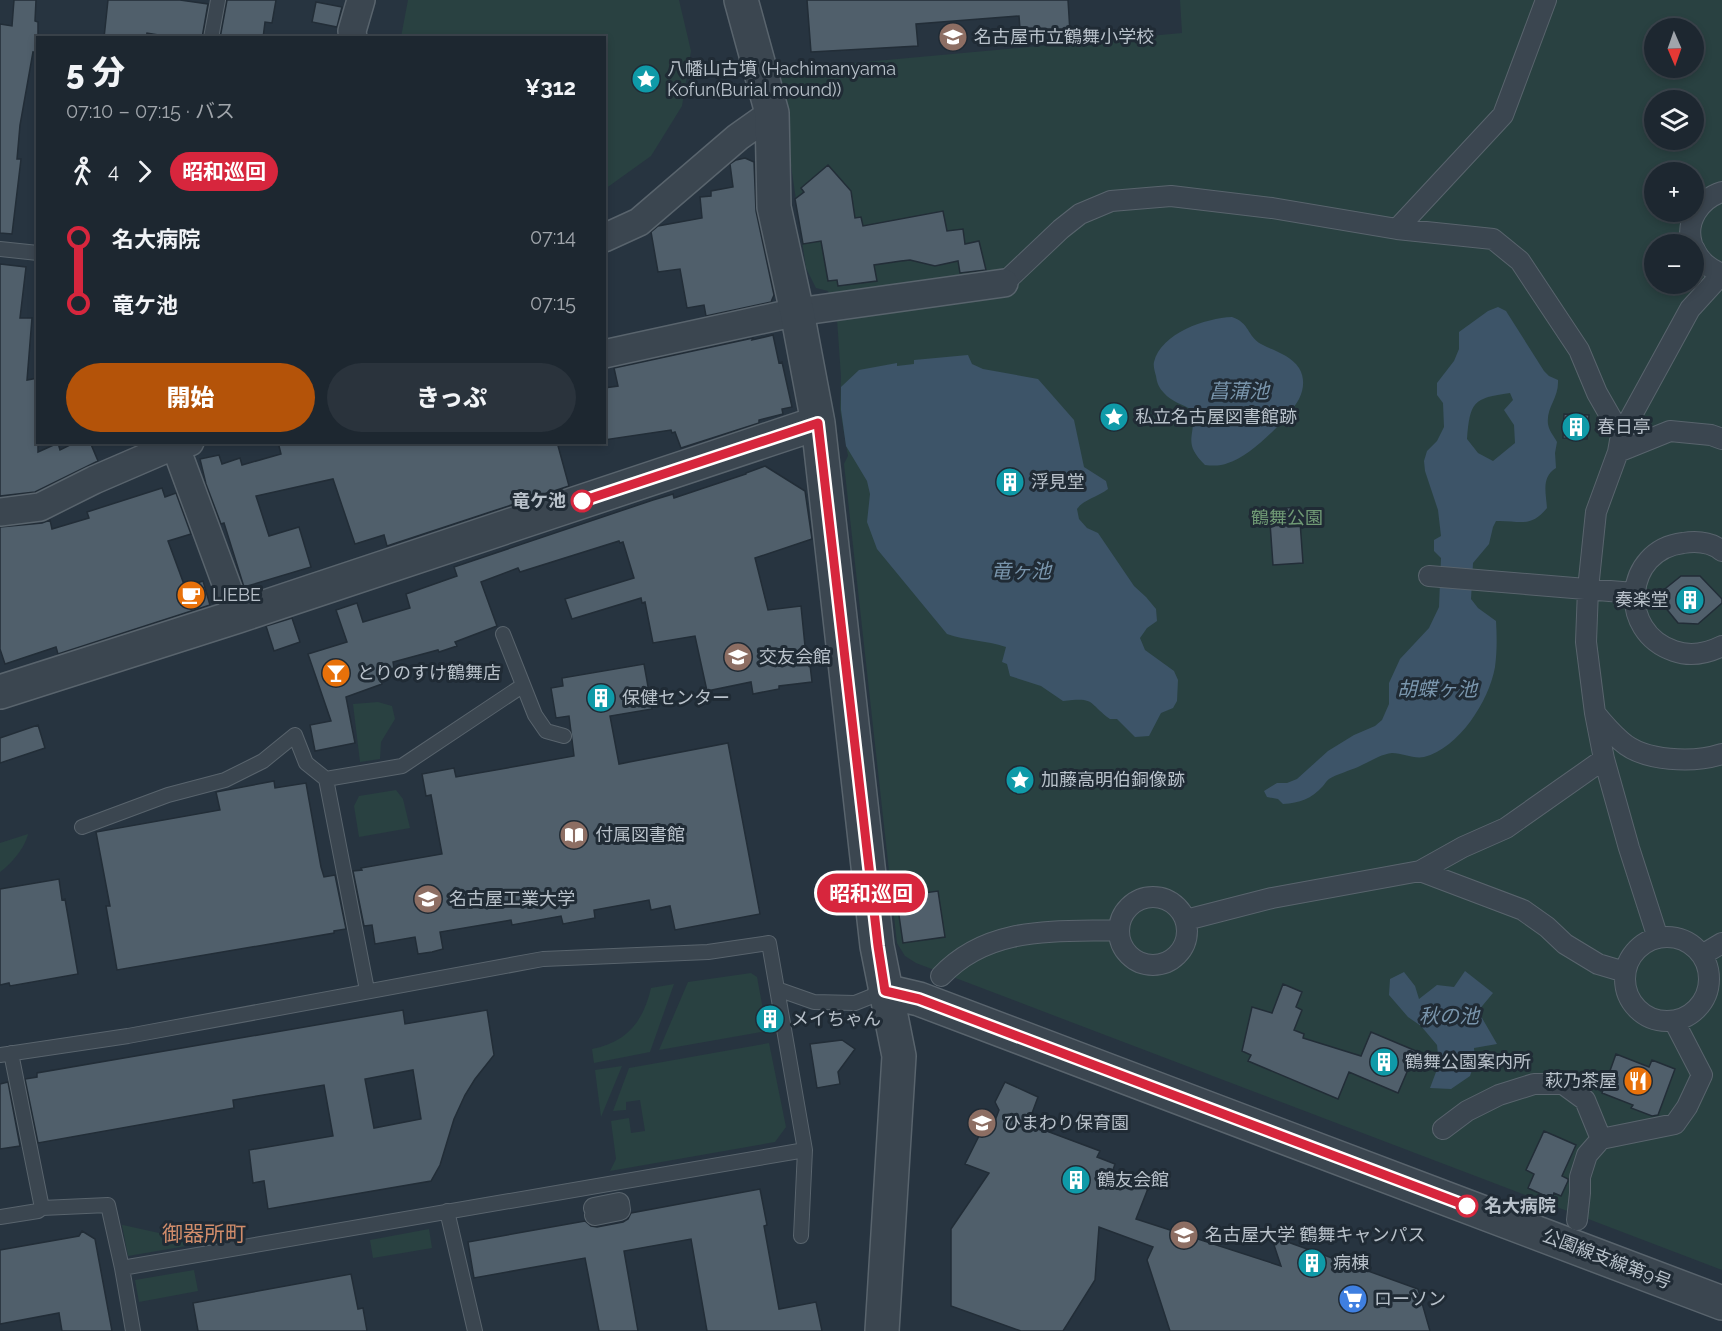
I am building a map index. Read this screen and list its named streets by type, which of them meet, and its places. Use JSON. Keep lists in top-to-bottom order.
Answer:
{
  "streets": {
    "street": ["公園線支線第9号"]
  },
  "districts": ["御器所町"],
  "water": [
    "菖蒲池",
    "竜ヶ池",
    "胡蝶ヶ池",
    "秋の池"
  ],
  "parks": ["鶴舞公園"],
  "places": {
    "school or university": [
      "名古屋市立鶴舞小学校",
      "交友会館",
      "名古屋工業大学",
      "ひまわり保育園",
      "名古屋大学 鶴舞キャンパス"
    ],
    "place": ["八幡山古墳 (Hachimanyama Kofun(Burial mound))", "私立名古屋図書館跡", "加藤高明伯銅像跡"],
    "building": [
      "春日亭",
      "浮見堂",
      "奏楽堂",
      "保健センター",
      "メイちゃん",
      "鶴舞公園案内所",
      "鶴友会館",
      "病棟"
    ],
    "other": ["竜ケ池", "名大病院"],
    "cafe": ["LIEBE"],
    "bar": ["とりのすけ鶴舞店"],
    "library": ["付属図書館"],
    "restaurant": ["萩乃茶屋"],
    "supermarket": ["ローソン"]
  },
  "lines": ["bus line 昭和巡回"],
  "north": "bottom",
  "page": {
    "on_map": "昭和巡回",
    "map_buttons": ["+", "−"],
    "heading": ["5 分", "07:10 – 07:15 · バス", "¥312"],
    "legs": ["4", "昭和巡回"],
    "list": [
      {
        "name": "名大病院",
        "value": "07:14"
      },
      {
        "name": "竜ケ池",
        "value": "07:15"
      }
    ],
    "buttons": ["開始", "きっぷ"]
  }
}
